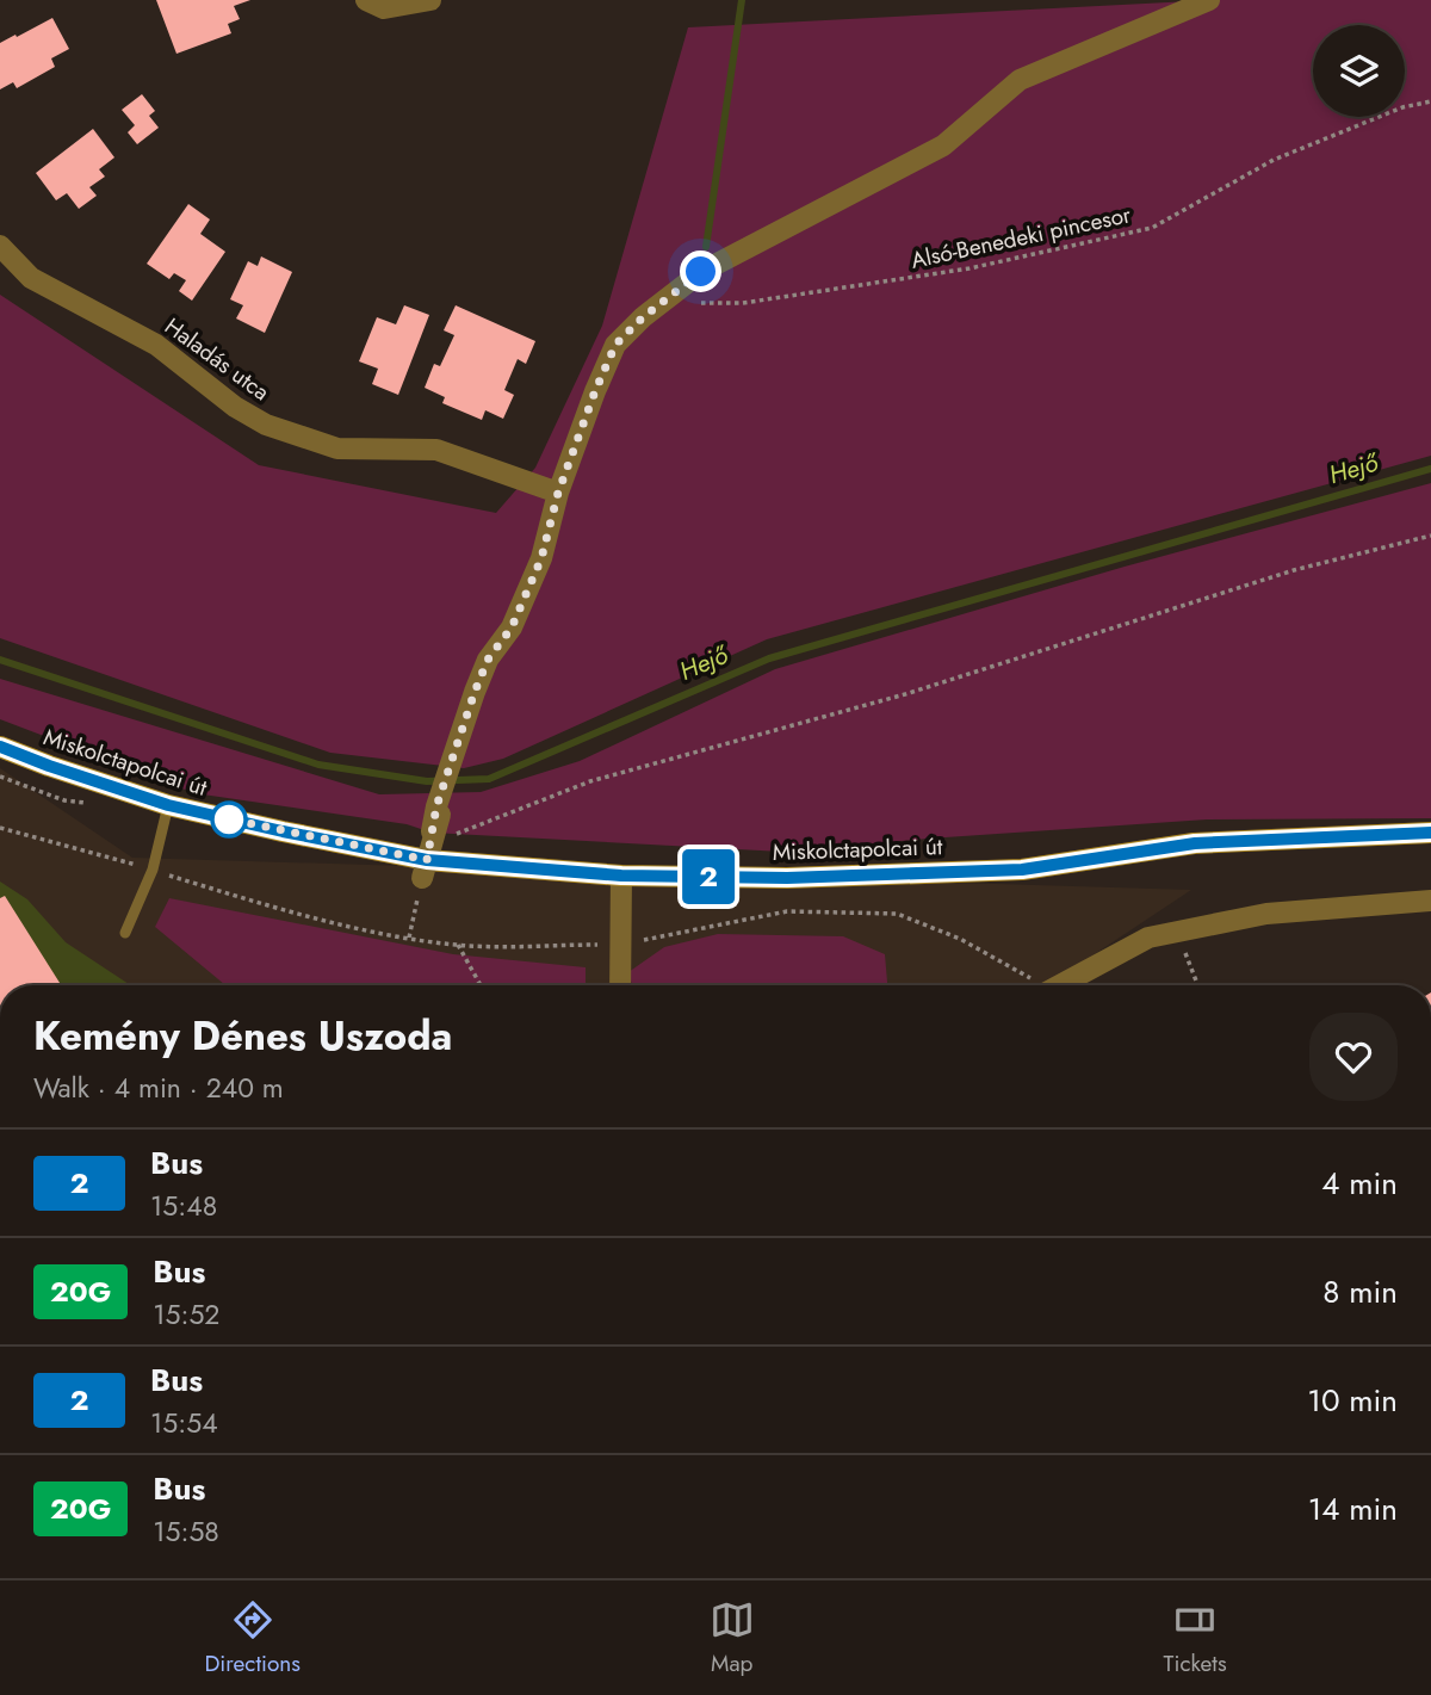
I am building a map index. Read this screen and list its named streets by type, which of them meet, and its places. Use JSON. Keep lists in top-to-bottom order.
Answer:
{
  "streets": {
    "street": ["Haladás utca", "Miskolctapolcai út"],
    "path": ["Alsó-Benedeki pincesor"]
  },
  "water": ["Hejő"],
  "lines": ["bus line 2"],
  "page": {
    "on_map": "2",
    "heading": ["Kemény Dénes Uszoda", "Walk · 4 min · 240 m"],
    "list": [
      {
        "mark": "2",
        "name": "Bus",
        "note": "15:48",
        "value": "4 min"
      },
      {
        "mark": "20G",
        "name": "Bus",
        "note": "15:52",
        "value": "8 min"
      },
      {
        "mark": "2",
        "name": "Bus",
        "note": "15:54",
        "value": "10 min"
      },
      {
        "mark": "20G",
        "name": "Bus",
        "note": "15:58",
        "value": "14 min"
      }
    ],
    "tabs": ["Directions", "Map", "Tickets"]
  }
}
